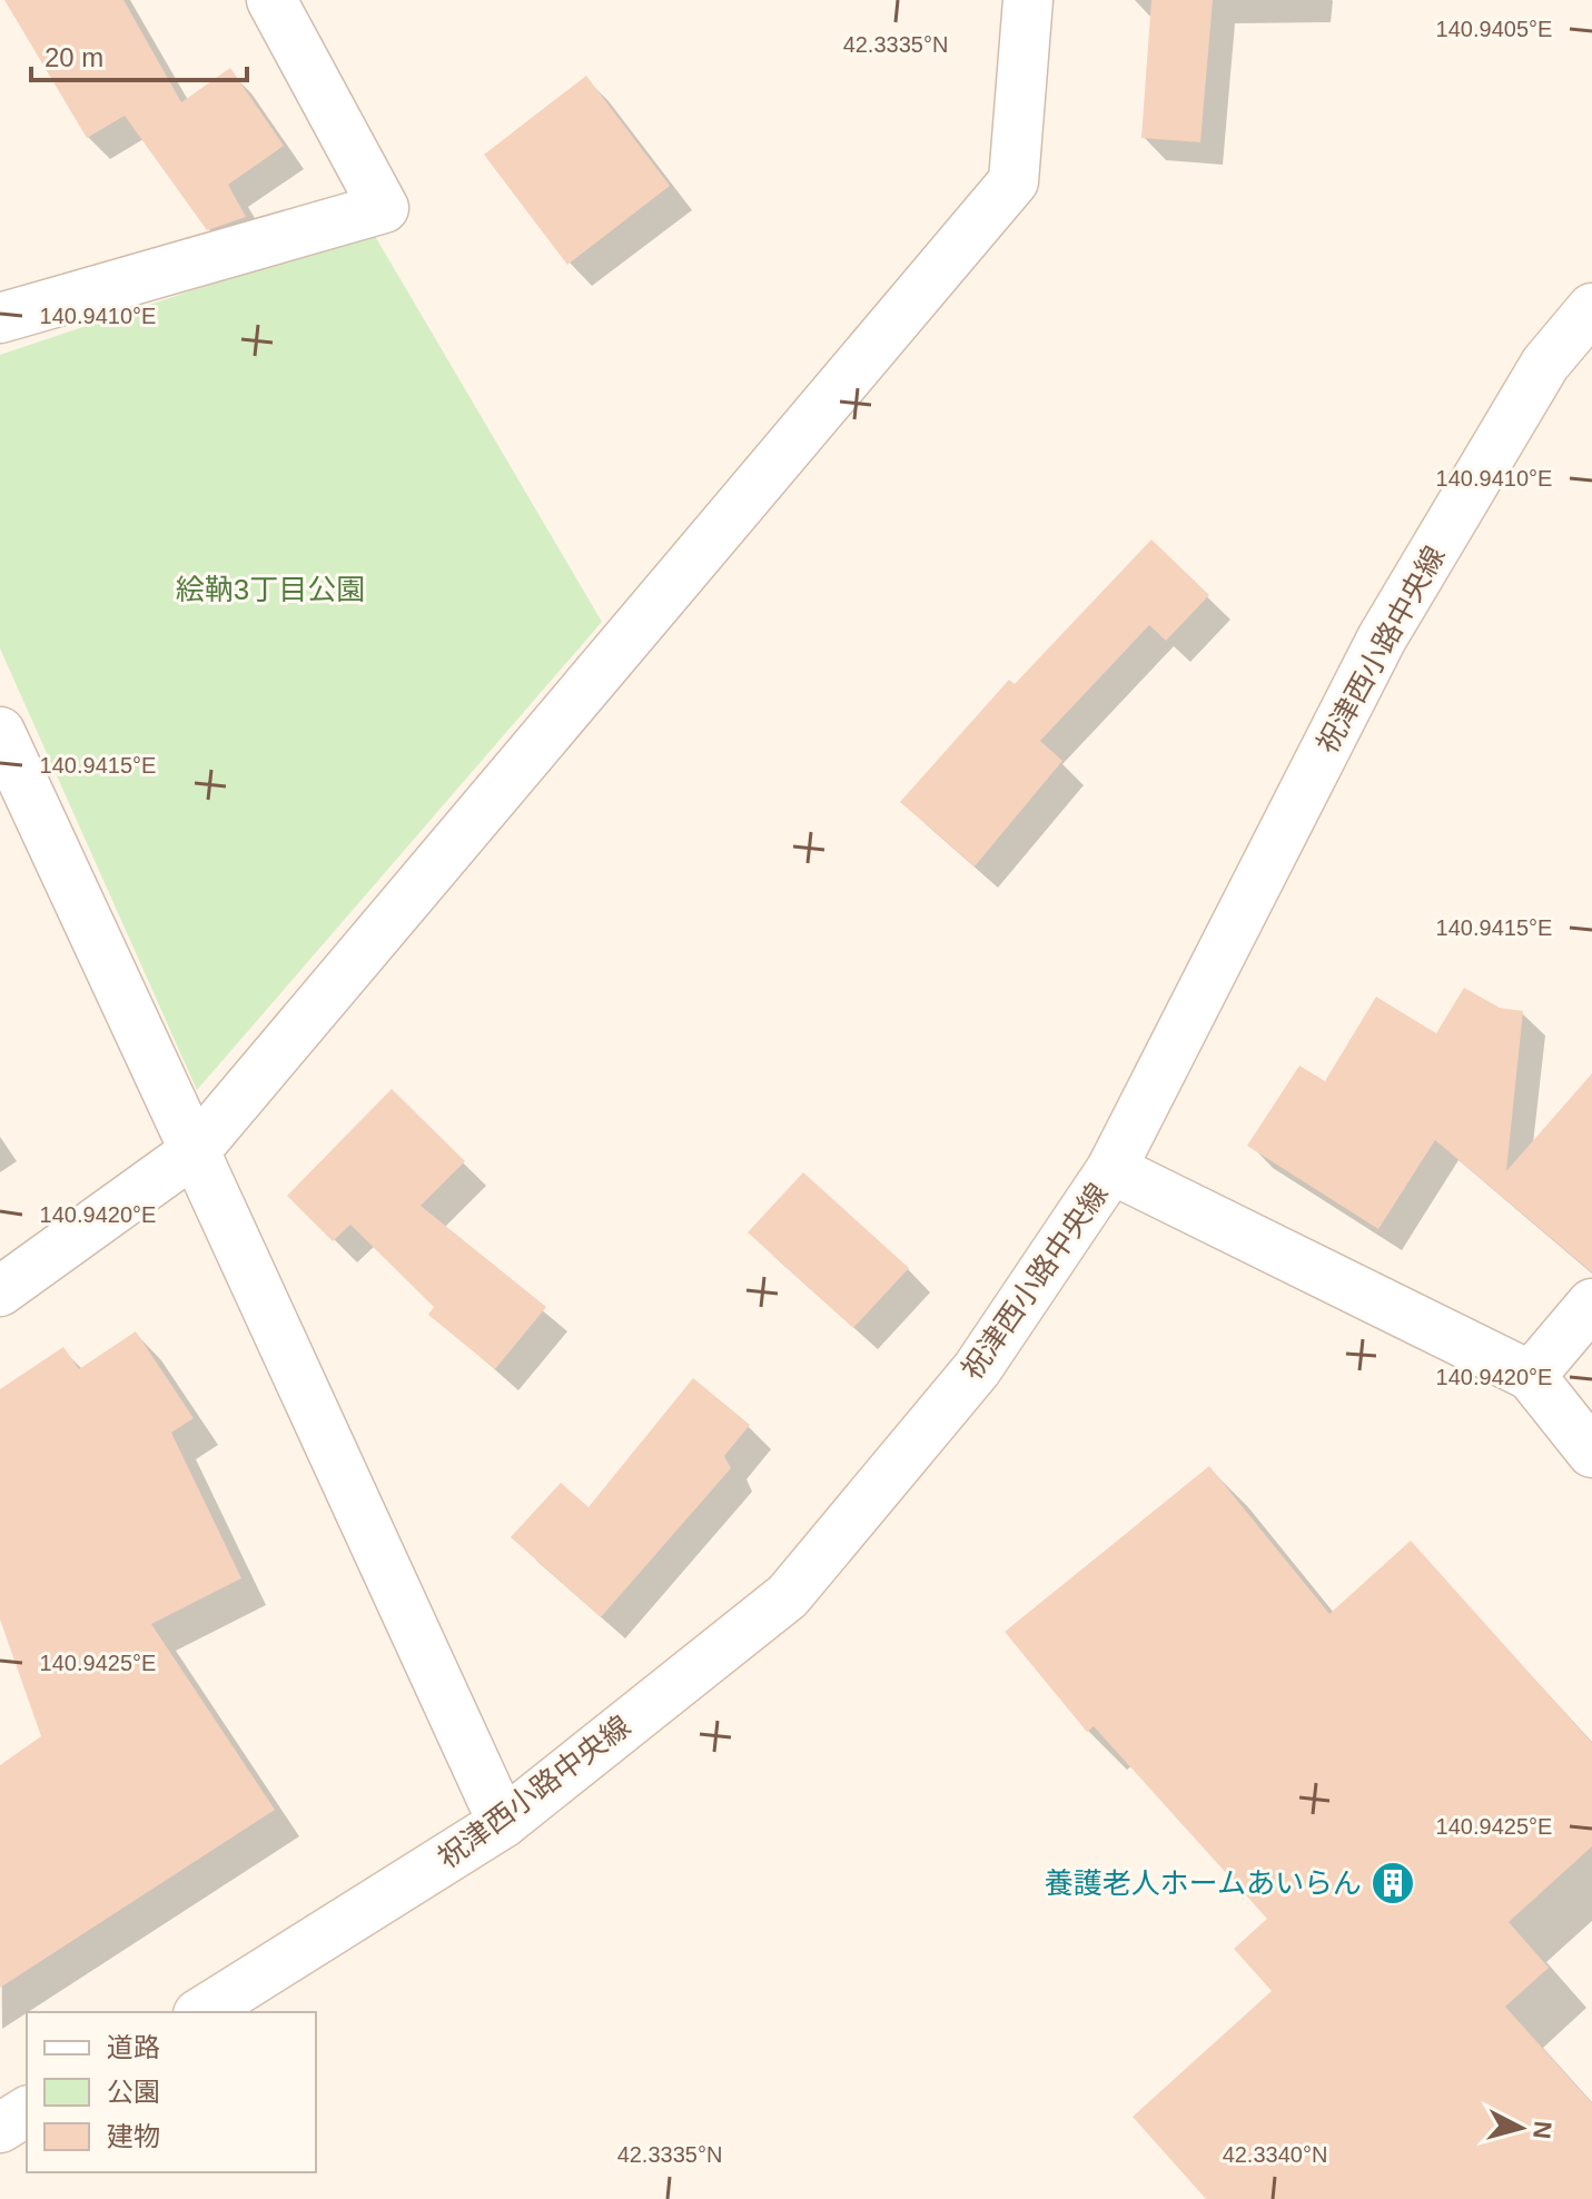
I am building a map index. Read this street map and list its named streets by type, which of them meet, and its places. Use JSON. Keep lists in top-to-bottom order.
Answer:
{
  "streets": {
    "street": ["祝津西小路中央線"]
  },
  "parks": ["絵靹3丁目公園"],
  "places": {
    "building": ["養護老人ホームあいらん"]
  },
  "legend": ["道路", "公園", "建物"],
  "scale_bar": "20 m",
  "north": "right",
  "coordinates": [
    "140.9405°E",
    "42.3335°N",
    "140.9410°E",
    "140.9415°E",
    "140.9420°E",
    "140.9425°E",
    "42.3340°N"
  ]
}
